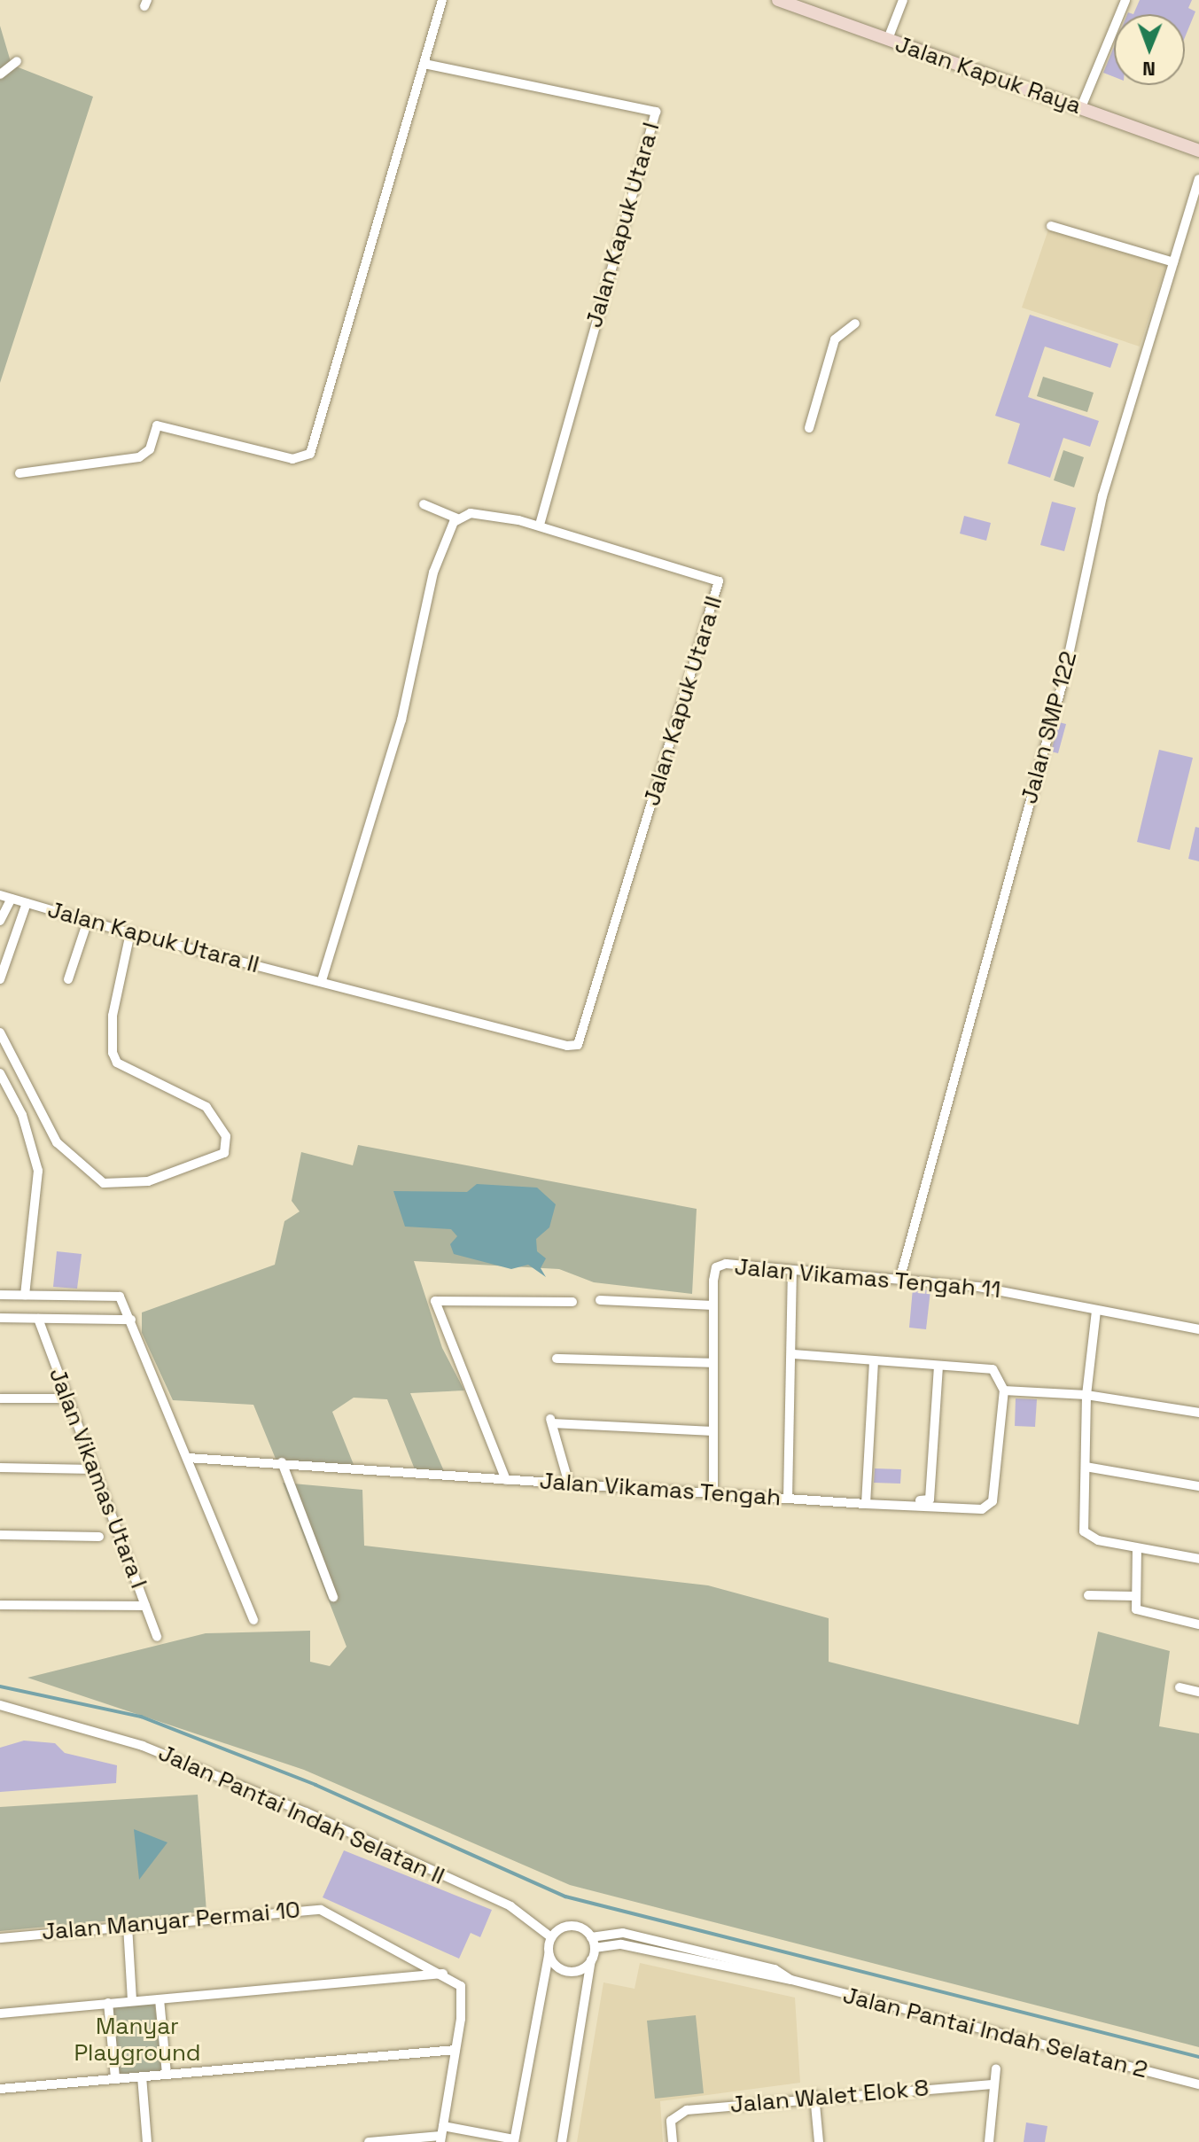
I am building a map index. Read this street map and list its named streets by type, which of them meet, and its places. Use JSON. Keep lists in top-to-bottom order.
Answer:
{
  "streets": {
    "main road": ["Jalan Kapuk Raya"],
    "street": [
      "Jalan Kapuk Utara I",
      "Jalan Kapuk Utara II",
      "Jalan SMP 122",
      "Jalan Vikamas Tengah 11",
      "Jalan Vikamas Utara I",
      "Jalan Vikamas Tengah",
      "Jalan Pantai Indah Selatan II",
      "Jalan Manyar Permai 10",
      "Jalan Pantai Indah Selatan 2",
      "Jalan Walet Elok 8"
    ]
  },
  "crossings": [
    ["Jalan Kapuk Utara I", "Jalan Kapuk Utara II"],
    ["Jalan SMP 122", "Jalan Vikamas Tengah 11"],
    ["Jalan Vikamas Tengah 11", "Jalan Vikamas Tengah"],
    ["Jalan Pantai Indah Selatan II", "Jalan Pantai Indah Selatan 2"]
  ],
  "parks": ["Manyar Playground"],
  "north": "bottom"
}
